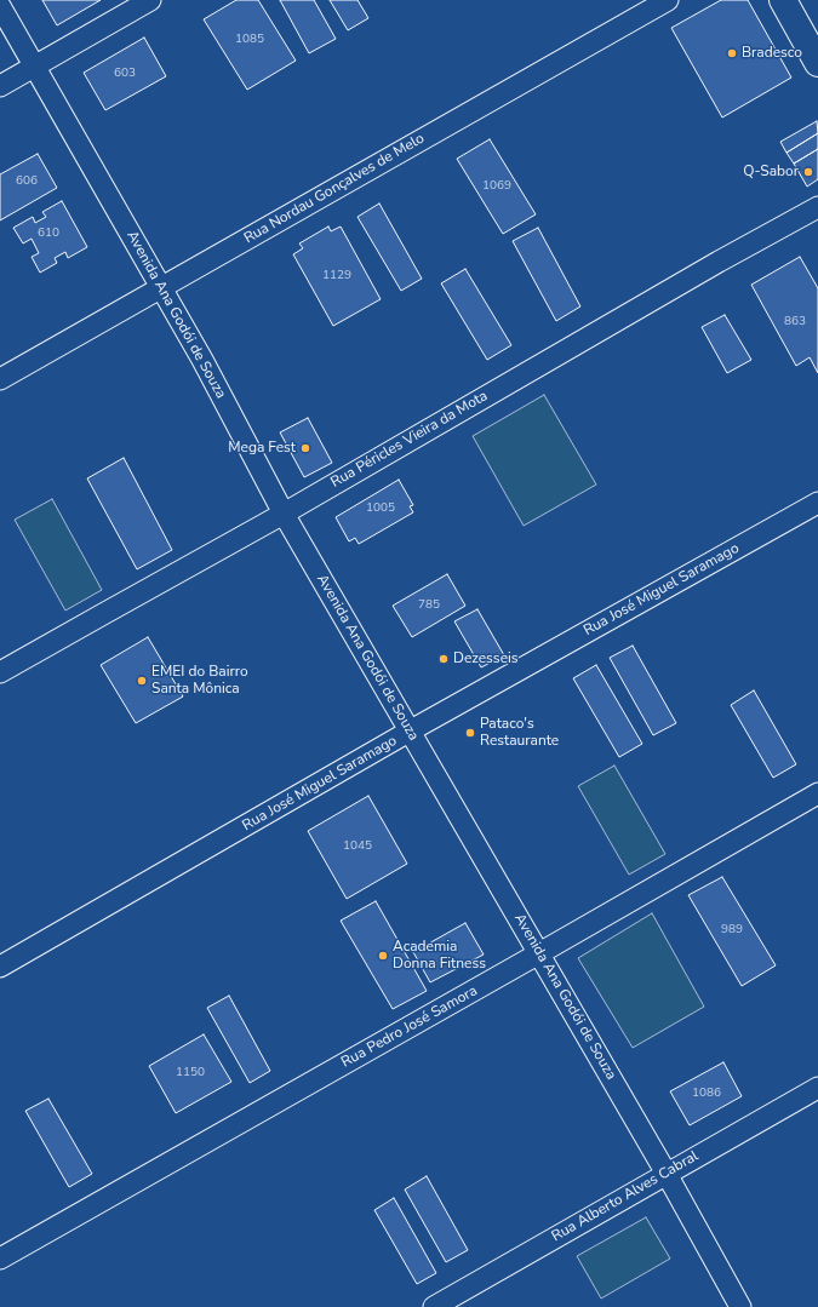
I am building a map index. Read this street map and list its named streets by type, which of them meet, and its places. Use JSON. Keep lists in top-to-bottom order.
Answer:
{
  "streets": {
    "street": [
      "Rua Nordau Gonçalves de Melo",
      "Avenida Ana Godói de Souza",
      "Rua Péricles Vieira da Mota",
      "Rua José Miguel Saramago",
      "Rua Pedro José Samora",
      "Rua Alberto Alves Cabral"
    ]
  },
  "crossings": [
    ["Rua Nordau Gonçalves de Melo", "Avenida Ana Godói de Souza"],
    ["Avenida Ana Godói de Souza", "Rua Péricles Vieira da Mota"],
    ["Avenida Ana Godói de Souza", "Rua José Miguel Saramago"],
    ["Avenida Ana Godói de Souza", "Rua Pedro José Samora"],
    ["Avenida Ana Godói de Souza", "Rua Alberto Alves Cabral"]
  ],
  "places": [
    "Bradesco",
    "Q-Sabor",
    "Mega Fest",
    "Dezesseis",
    "EMEI do Bairro Santa Mônica",
    "Pataco's Restaurante",
    "Academia Donna Fitness"
  ],
  "house_numbers": [
    "1085",
    "603",
    "606",
    "1069",
    "610",
    "1129",
    "863",
    "1005",
    "785",
    "1045",
    "989",
    "1150",
    "1086"
  ]
}
